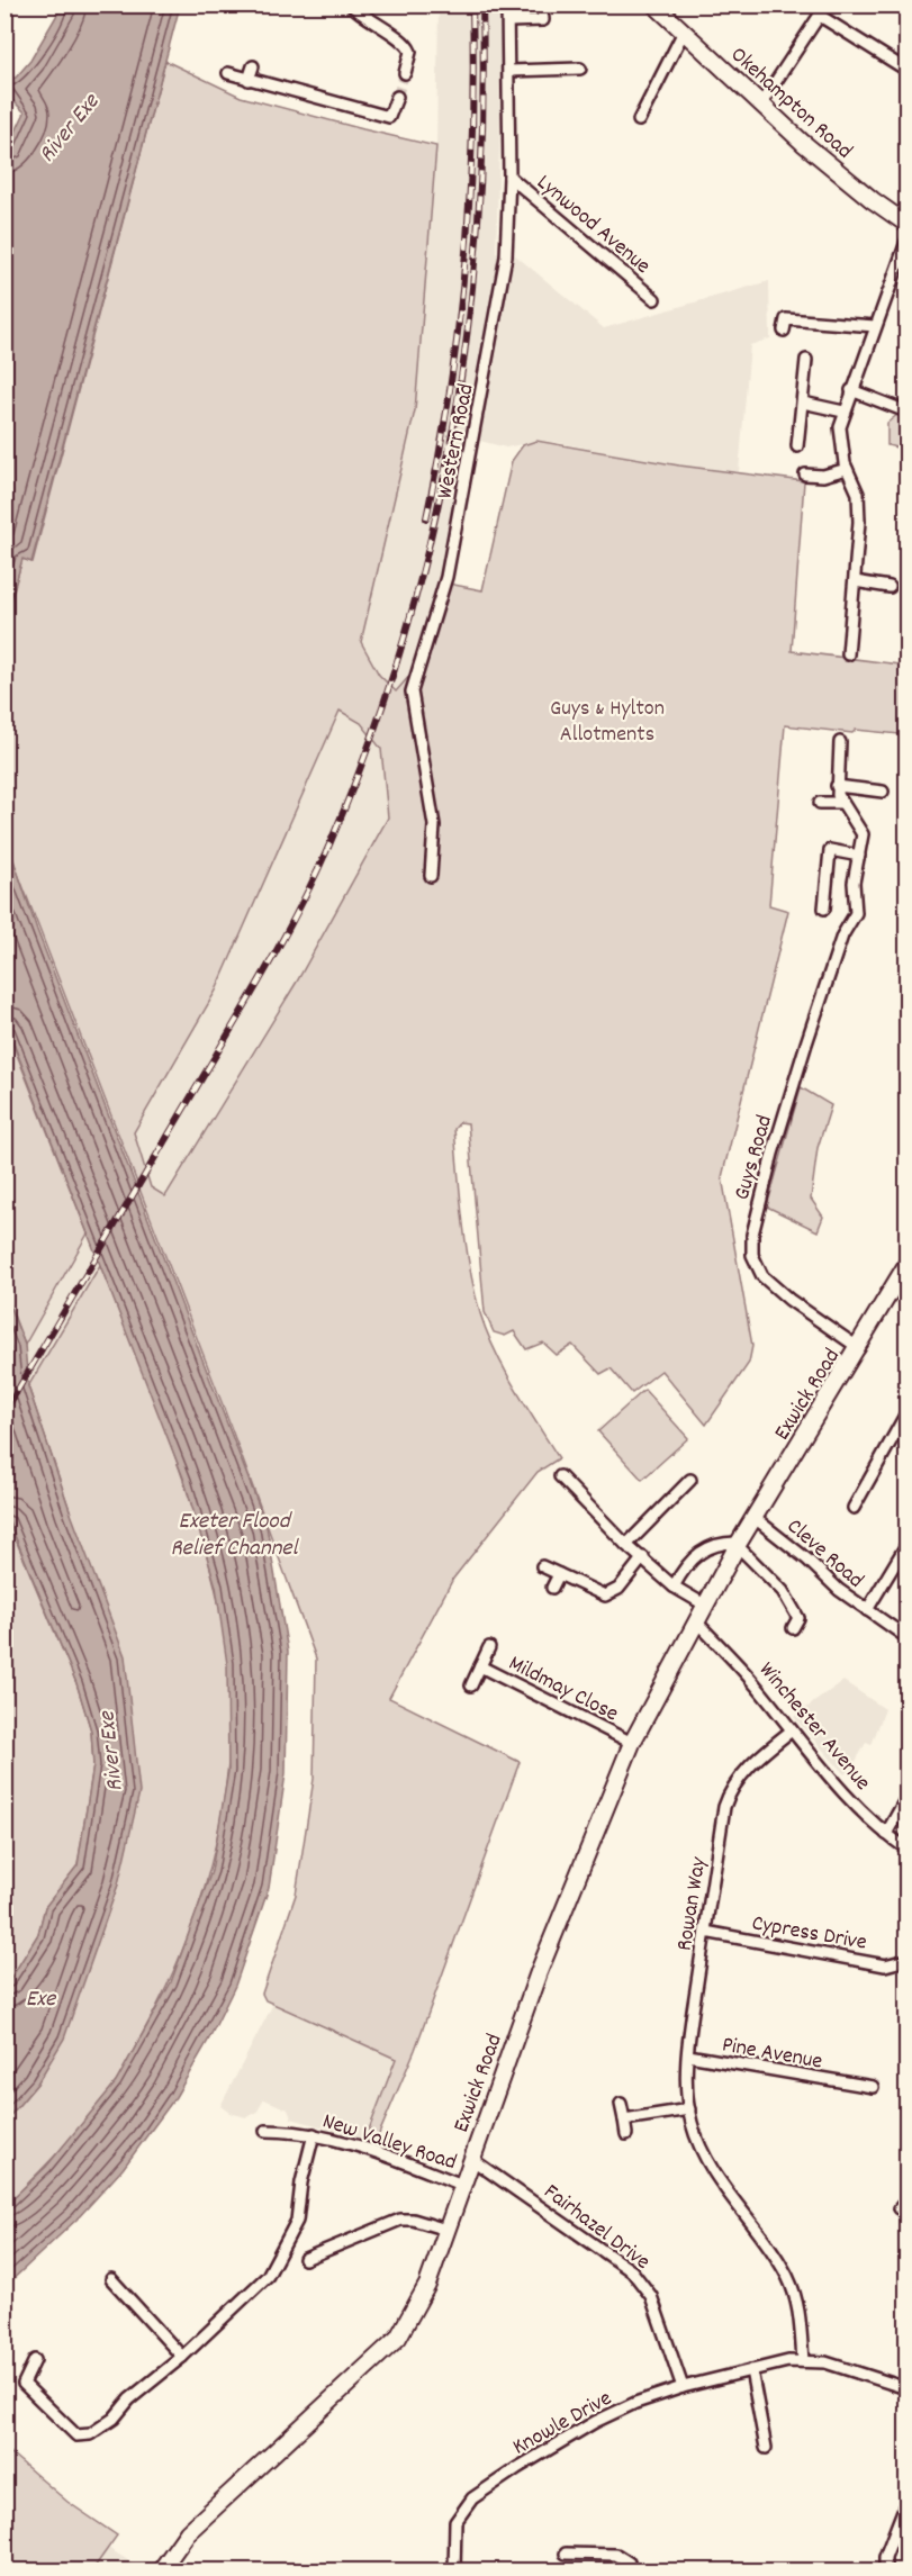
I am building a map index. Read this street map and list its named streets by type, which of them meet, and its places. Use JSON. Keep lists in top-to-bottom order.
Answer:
{
  "streets": {
    "street": [
      "Okehampton Road",
      "Lynwood Avenue",
      "Western Road",
      "Guys Road",
      "Exwick Road",
      "Cleve Road",
      "Mildmay Close",
      "Winchester Avenue",
      "Rowan Way",
      "Cypress Drive",
      "Pine Avenue",
      "New Valley Road",
      "Fairhazel Drive",
      "Knowle Drive"
    ]
  },
  "crossings": [
    ["Lynwood Avenue", "Western Road"],
    ["Guys Road", "Exwick Road"],
    ["Exwick Road", "Cleve Road"],
    ["Exwick Road", "Mildmay Close"],
    ["Exwick Road", "Winchester Avenue"],
    ["Exwick Road", "New Valley Road"],
    ["Exwick Road", "Fairhazel Drive"],
    ["Winchester Avenue", "Rowan Way"],
    ["Rowan Way", "Cypress Drive"],
    ["Rowan Way", "Pine Avenue"],
    ["Rowan Way", "Knowle Drive"],
    ["Fairhazel Drive", "Knowle Drive"]
  ],
  "water": ["River Exe", "Exeter Flood Relief Channel", "Exe"],
  "parks": ["Guys & Hylton Allotments"]
}
